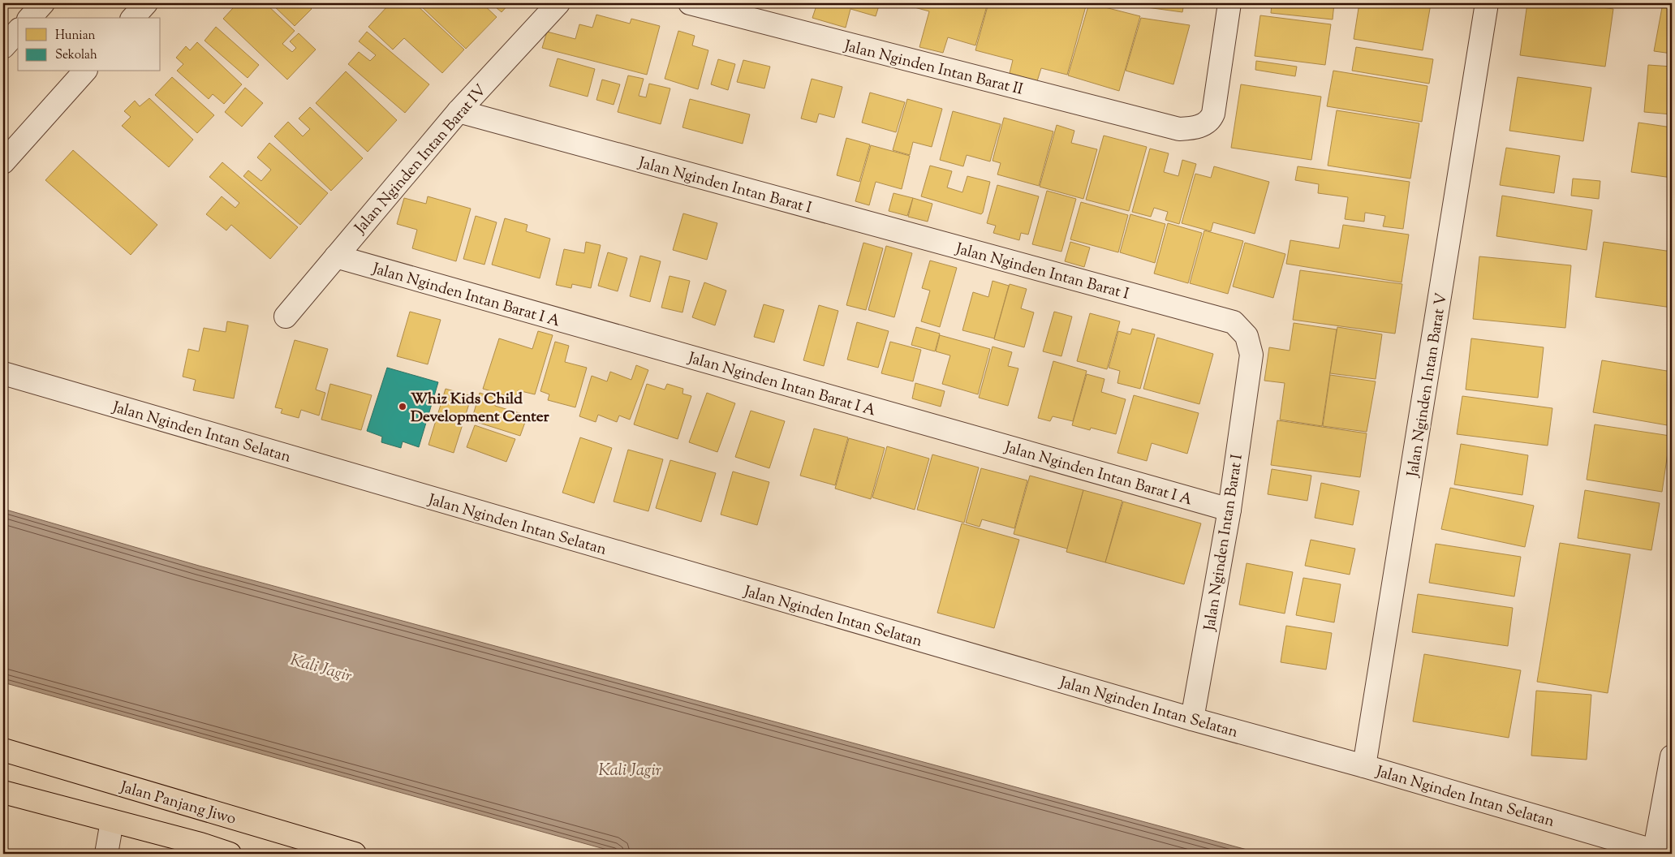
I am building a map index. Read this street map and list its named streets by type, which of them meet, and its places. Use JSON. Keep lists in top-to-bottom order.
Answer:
{
  "streets": {
    "main road": ["Jalan Panjang Jiwo"],
    "street": [
      "Jalan Nginden Intan Barat II",
      "Jalan Nginden Intan Barat IV",
      "Jalan Nginden Intan Barat I",
      "Jalan Nginden Intan Barat I A",
      "Jalan Nginden Intan Barat V",
      "Jalan Nginden Intan Selatan"
    ]
  },
  "crossings": [
    ["Jalan Nginden Intan Barat IV", "Jalan Nginden Intan Barat I"],
    ["Jalan Nginden Intan Barat IV", "Jalan Nginden Intan Barat I A"],
    ["Jalan Nginden Intan Barat I", "Jalan Nginden Intan Barat I A"],
    ["Jalan Nginden Intan Barat I", "Jalan Nginden Intan Selatan"],
    ["Jalan Nginden Intan Barat V", "Jalan Nginden Intan Selatan"]
  ],
  "water": ["Kali Jagir"],
  "places": ["Whiz Kids Child Development Center"],
  "legend": ["Hunian", "Sekolah"]
}
